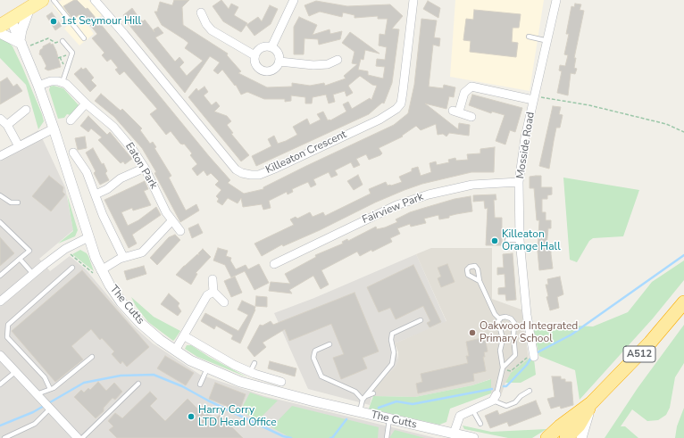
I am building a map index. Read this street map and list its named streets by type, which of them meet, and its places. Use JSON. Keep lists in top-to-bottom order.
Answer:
{
  "streets": {
    "highway": ["A512"],
    "street": [
      "Mosside Road",
      "Killeaton Crescent",
      "Eaton Park",
      "Fairview Park",
      "The Cutts"
    ]
  },
  "crossings": [
    ["Mosside Road", "Fairview Park"]
  ],
  "places": [
    "1st Seymour Hill",
    "Killeaton Orange Hall",
    "Oakwood Integrated Primary School",
    "Harry Corry LTD Head Office"
  ]
}
